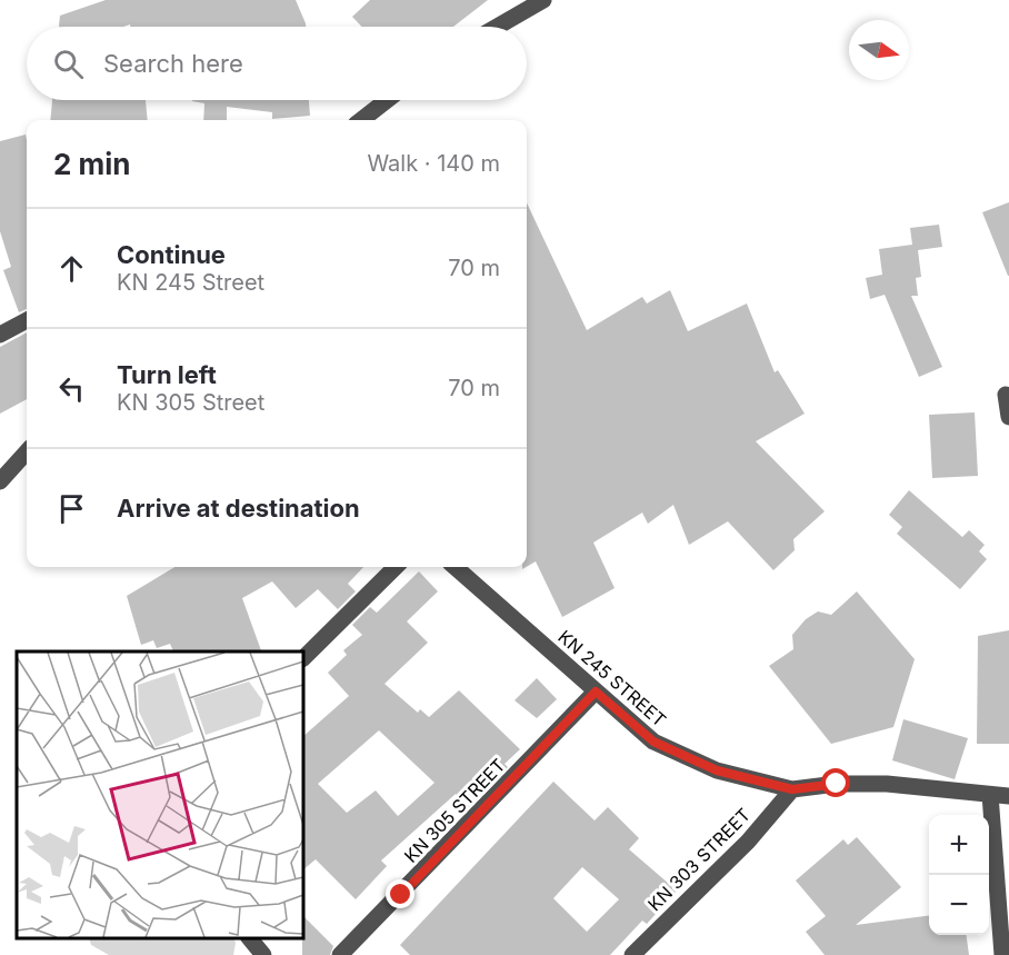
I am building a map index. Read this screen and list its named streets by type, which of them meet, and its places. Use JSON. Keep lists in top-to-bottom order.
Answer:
{
  "streets": {
    "street": ["KN 245 STREET", "KN 305 STREET", "KN 303 STREET"]
  },
  "crossings": [
    ["KN 245 STREET", "KN 305 STREET"],
    ["KN 245 STREET", "KN 303 STREET"]
  ],
  "north": "right",
  "page": {
    "search": "Search here",
    "heading": ["2 min", "Walk · 140 m"],
    "list": [
      ["Continue", "KN 245 Street", "70 m"],
      ["Turn left", "KN 305 Street", "70 m"],
      "Arrive at destination"
    ],
    "map_buttons": ["+", "−"]
  }
}
